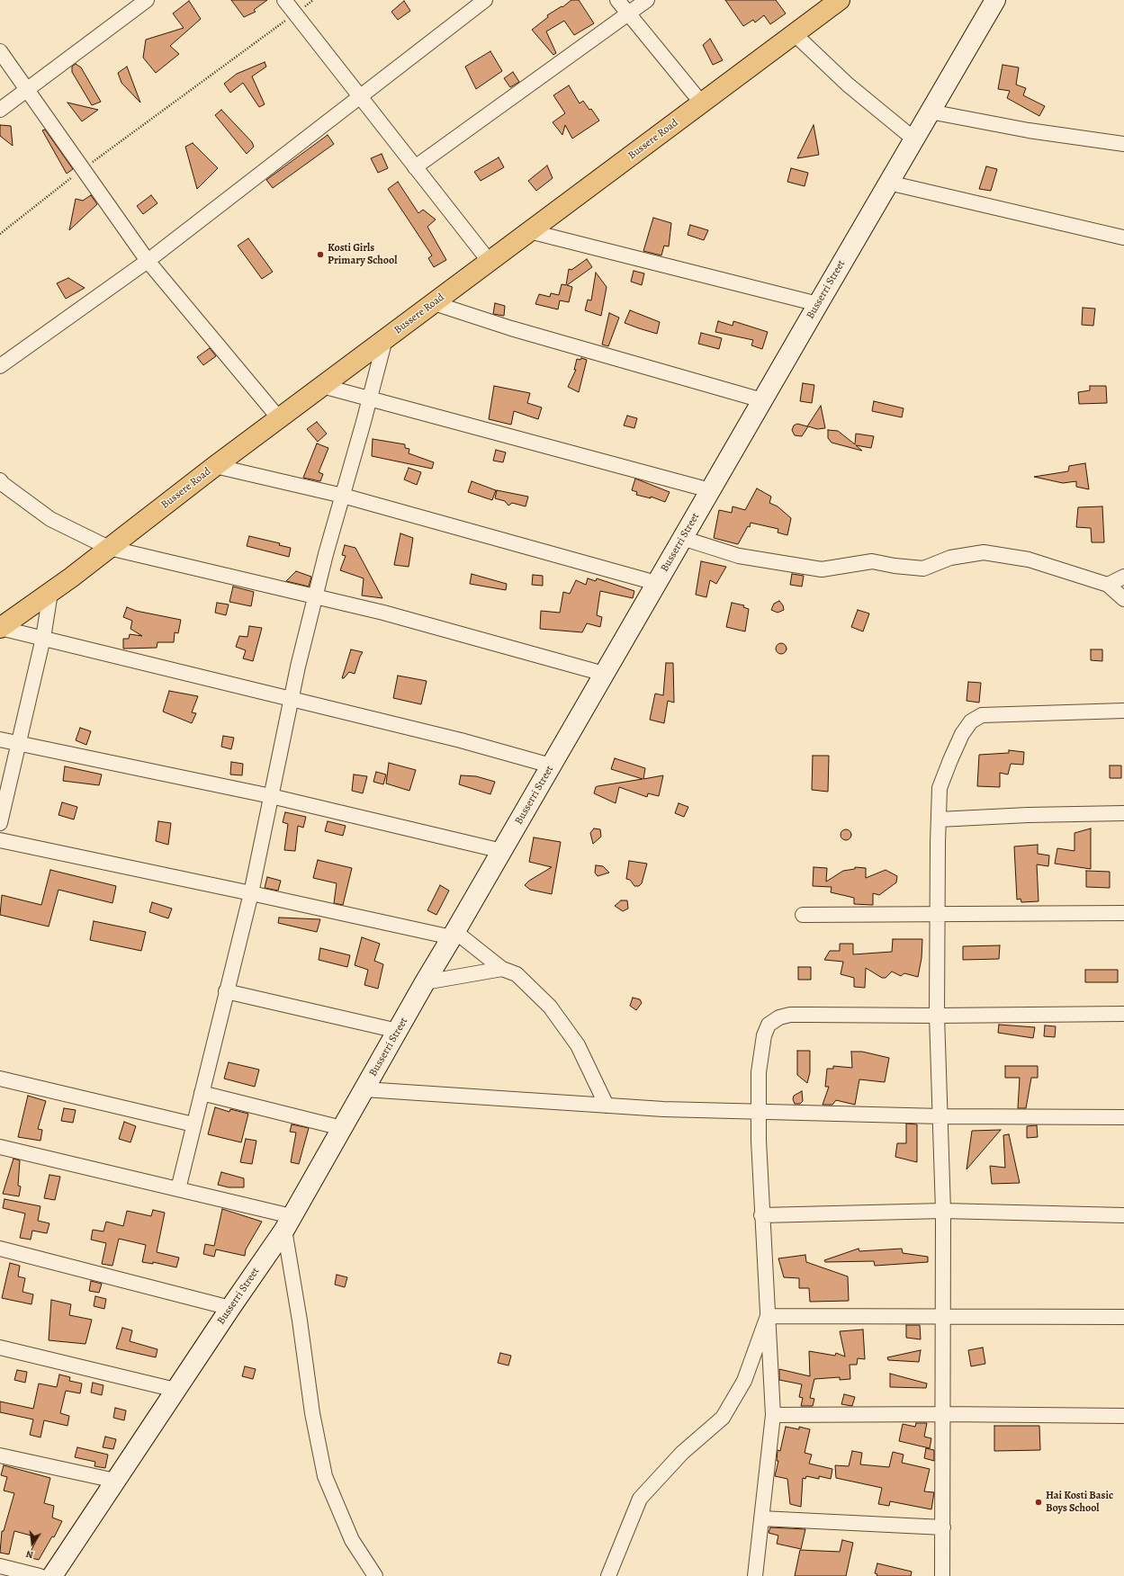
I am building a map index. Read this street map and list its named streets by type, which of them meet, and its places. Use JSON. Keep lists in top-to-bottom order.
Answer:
{
  "streets": {
    "main road": ["Bussere Road", "Busserri Street"]
  },
  "places": ["Kosti Girls Primary School", "Hai Kosti Basic Boys School"],
  "north": "bottom"
}
